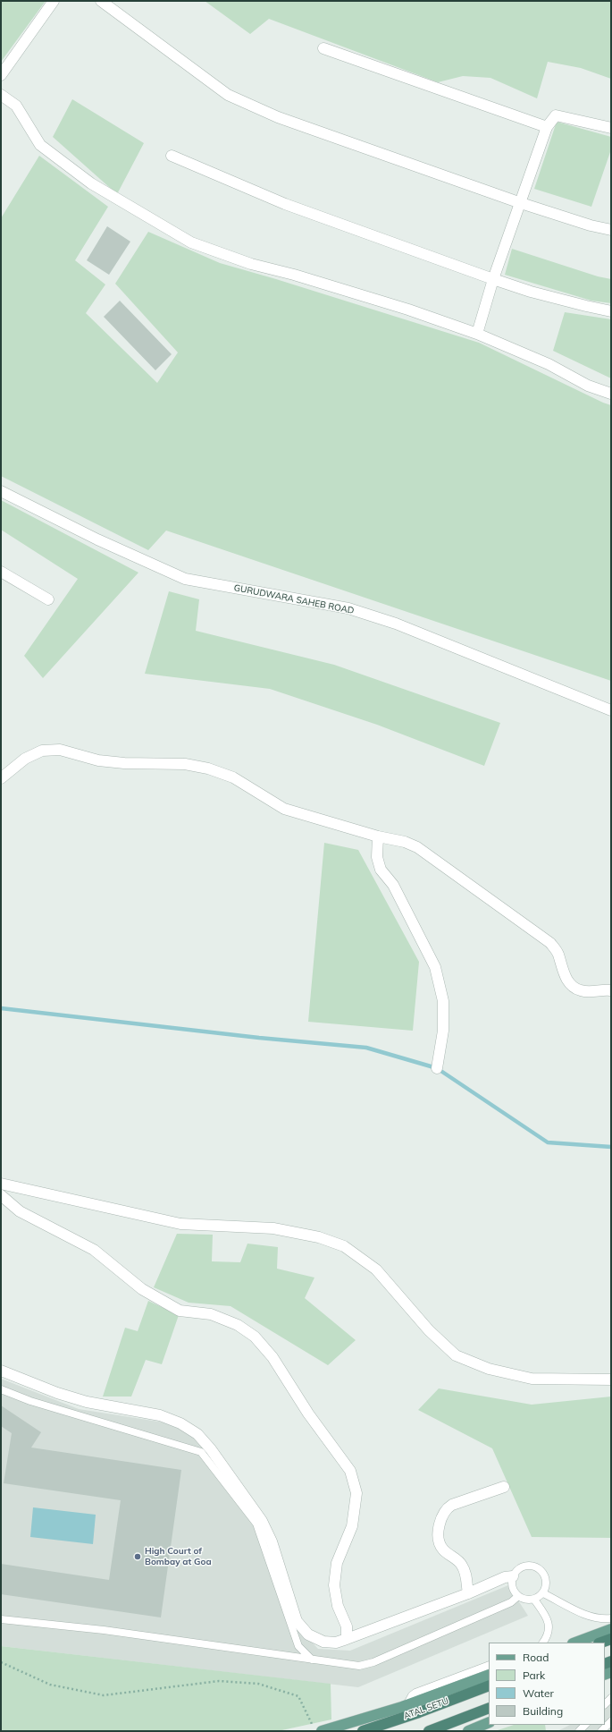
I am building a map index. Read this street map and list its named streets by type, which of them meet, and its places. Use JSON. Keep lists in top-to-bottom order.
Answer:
{
  "streets": {
    "highway": ["ATAL SETU"],
    "street": ["GURUDWARA SAHEB ROAD"]
  },
  "places": ["High Court of Bombay at Goa"],
  "legend": [
    "Road",
    "Park",
    "Water",
    "Building"
  ]
}
